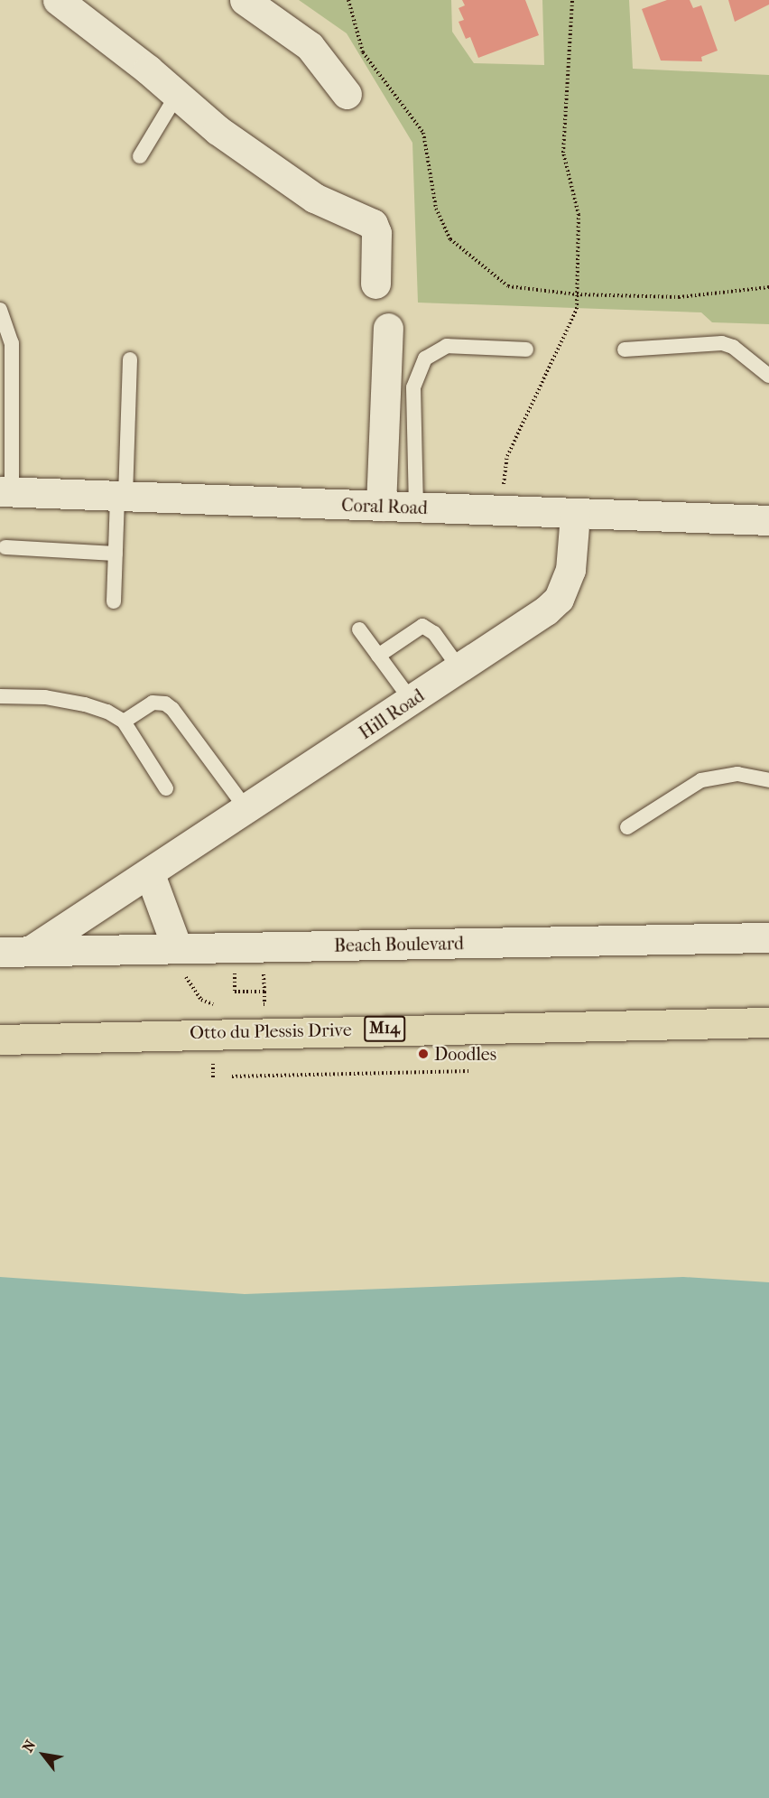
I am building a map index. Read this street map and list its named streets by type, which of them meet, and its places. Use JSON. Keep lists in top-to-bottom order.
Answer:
{
  "streets": {
    "main road": ["M14", "Otto du Plessis Drive"],
    "street": ["Coral Road", "Hill Road", "Beach Boulevard"]
  },
  "crossings": [
    ["Coral Road", "Hill Road"],
    ["Hill Road", "Beach Boulevard"]
  ],
  "places": ["Doodles"],
  "north": "top left"
}
